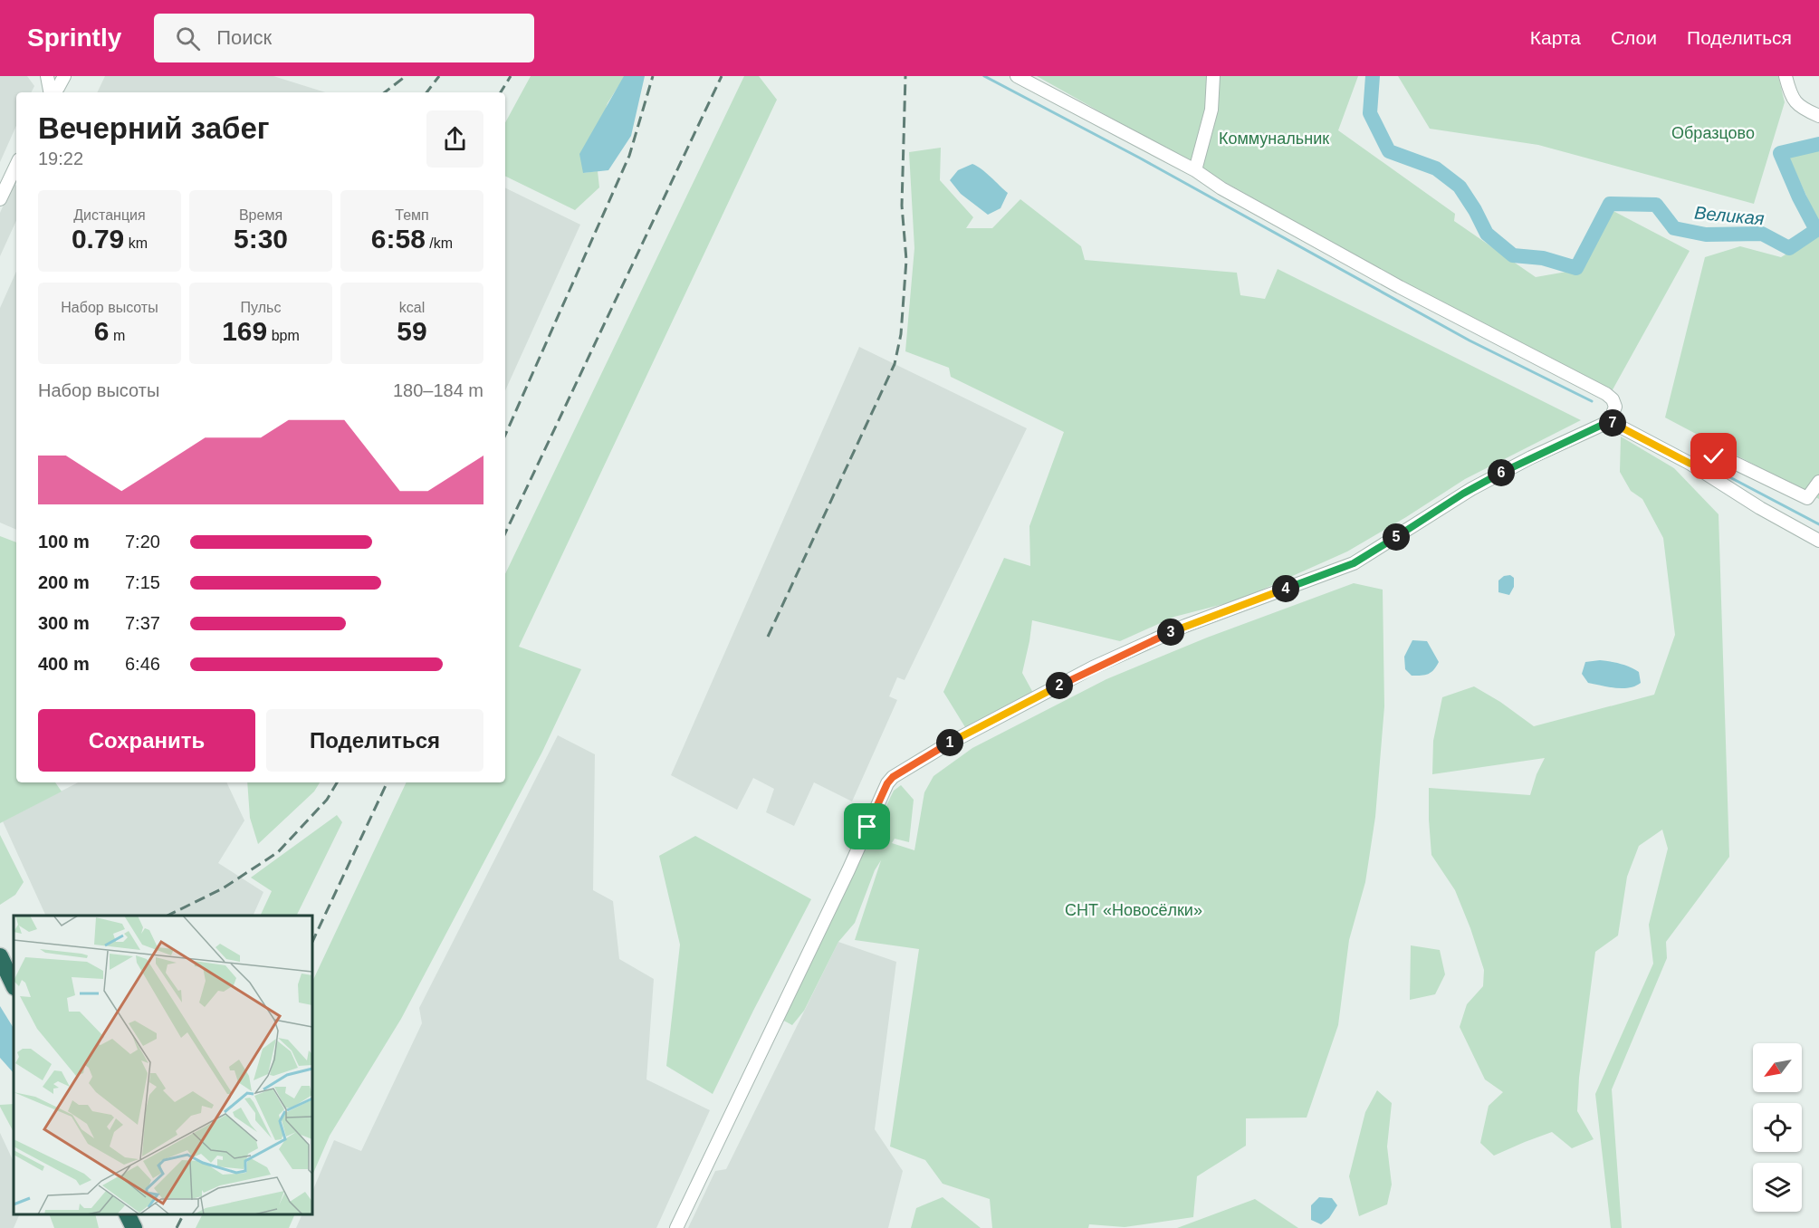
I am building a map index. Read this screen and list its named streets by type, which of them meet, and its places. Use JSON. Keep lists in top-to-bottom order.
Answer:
{
  "water": ["Великая"],
  "parks": ["Образцово", "Коммунальник", "СНТ «Новосёлки»"],
  "north": "bottom left",
  "page": {
    "header": "Sprintly",
    "search": "Поиск",
    "nav": ["Карта", "Слои", "Поделиться"],
    "heading": ["Вечерний забег", "19:22"],
    "stats": [
      ["Дистанция", "0.79 km"],
      ["Время", "5:30"],
      ["Темп", "6:58 /km"],
      ["Набор высоты", "6 m"],
      ["Пульс", "169 bpm"],
      ["kcal", "59"]
    ],
    "chart": ["Набор высоты", "180–184 m"],
    "pins": [
      "7",
      "6",
      "5",
      "4",
      "3",
      "2",
      "1"
    ],
    "list": [
      {
        "name": "100 m",
        "note": "7:20"
      },
      {
        "name": "200 m",
        "note": "7:15"
      },
      {
        "name": "300 m",
        "note": "7:37"
      },
      {
        "name": "400 m",
        "note": "6:46"
      }
    ],
    "buttons": ["Сохранить", "Поделиться"]
  }
}
